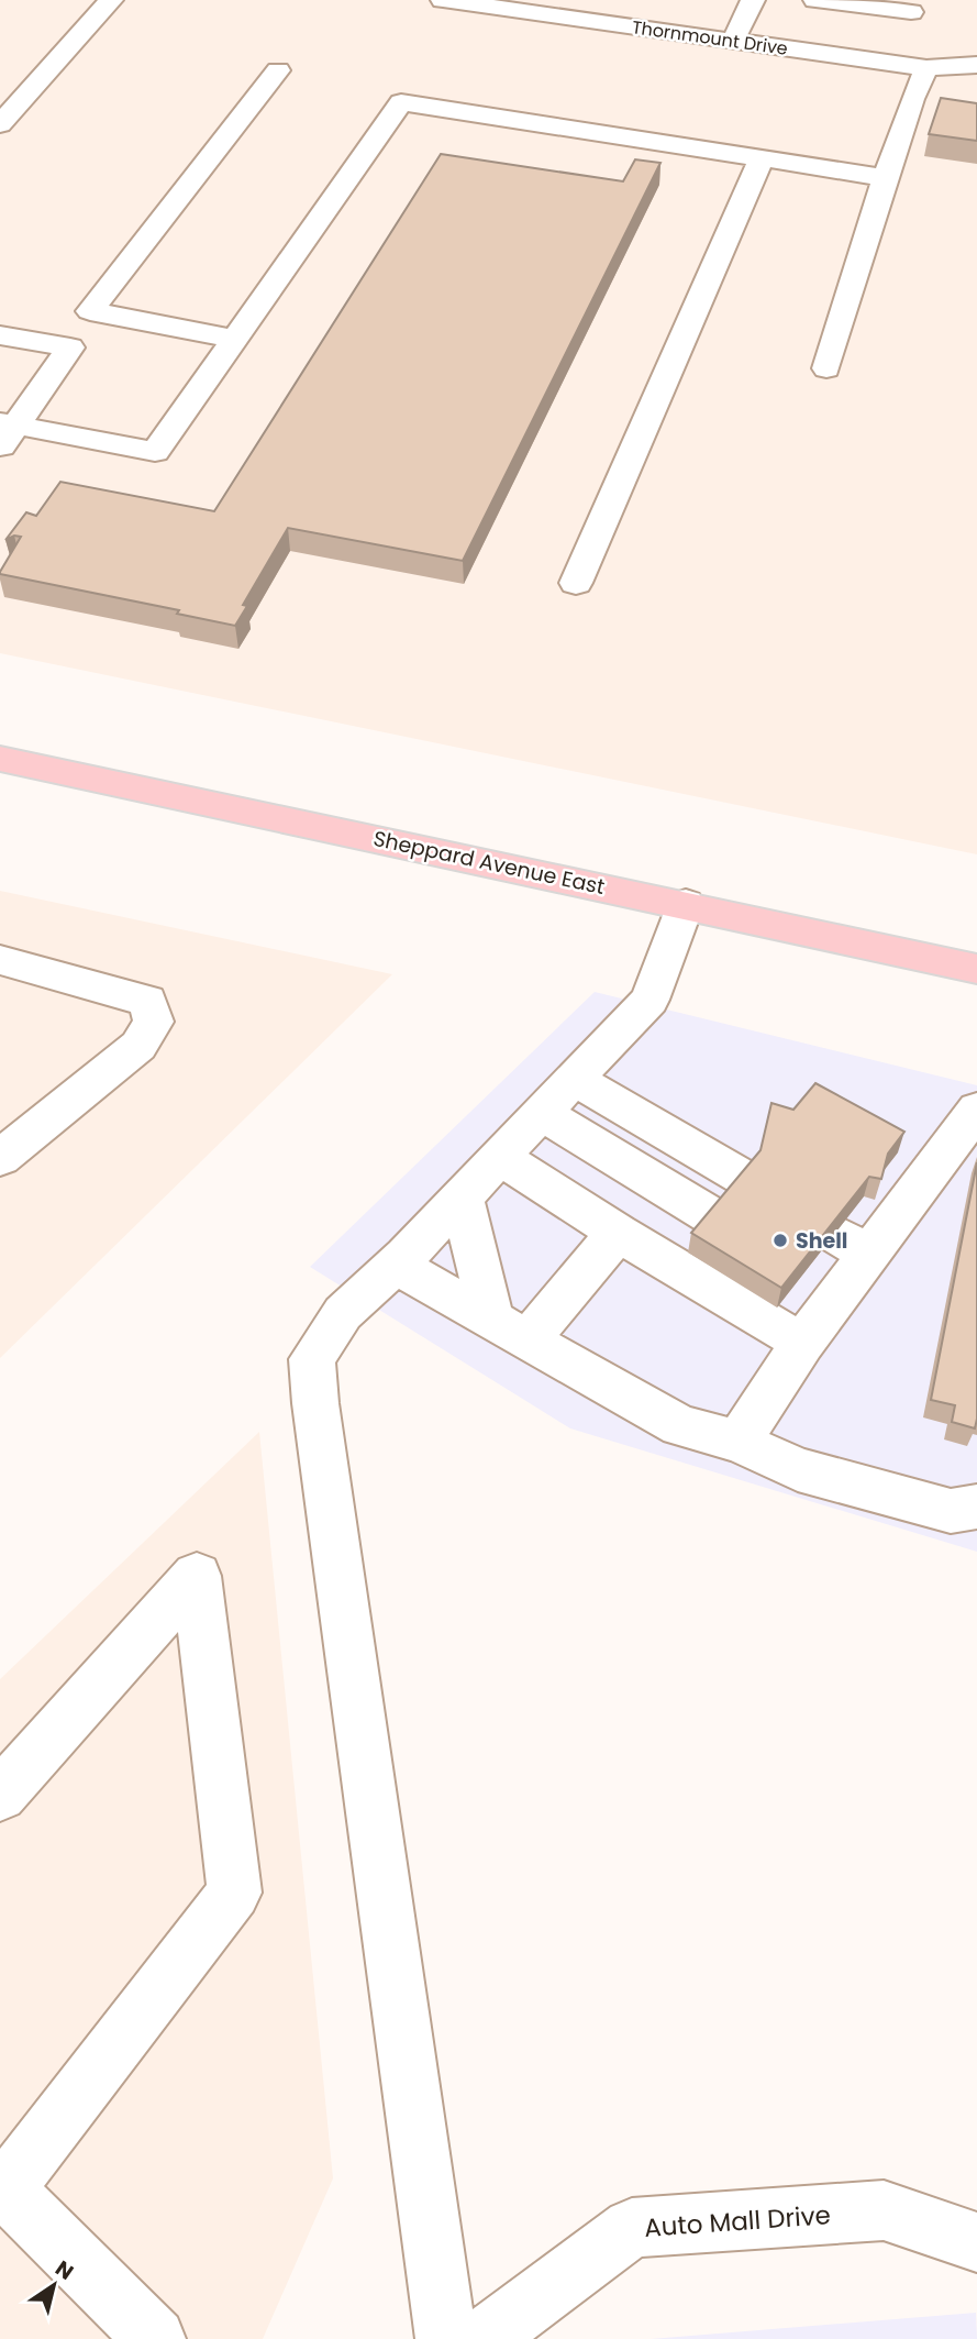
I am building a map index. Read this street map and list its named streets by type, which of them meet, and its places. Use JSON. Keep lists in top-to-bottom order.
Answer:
{
  "streets": {
    "main road": ["Sheppard Avenue East"],
    "street": ["Thornmount Drive", "Auto Mall Drive"]
  },
  "places": ["Shell"],
  "north": "top right"
}
